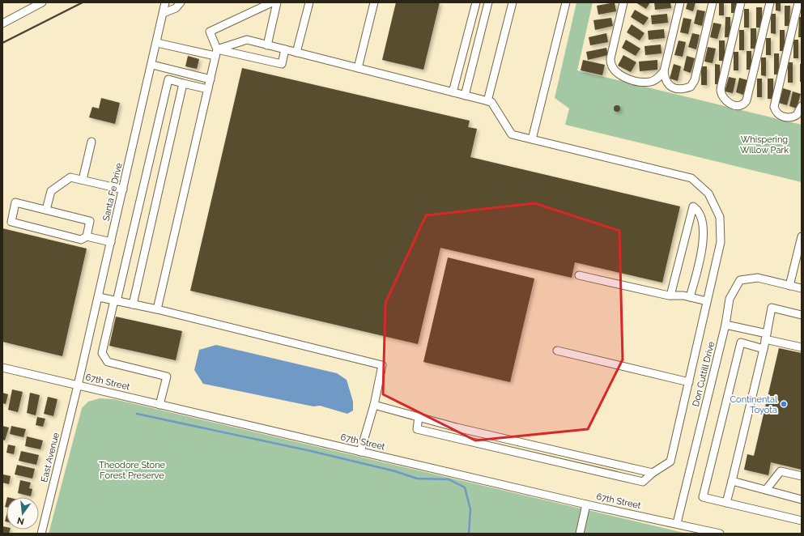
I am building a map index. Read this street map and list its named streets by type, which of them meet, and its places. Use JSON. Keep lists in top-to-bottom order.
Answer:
{
  "streets": {
    "street": [
      "Santa Fe Drive",
      "Don Cuttill Drive",
      "67th Street",
      "East Avenue"
    ]
  },
  "crossings": [
    ["Santa Fe Drive", "67th Street"],
    ["Santa Fe Drive", "East Avenue"],
    ["Don Cuttill Drive", "67th Street"],
    ["67th Street", "East Avenue"]
  ],
  "parks": ["Whispering Willow Park", "Theodore Stone Forest Preserve"],
  "places": ["Continental Toyota"],
  "north": "bottom"
}
